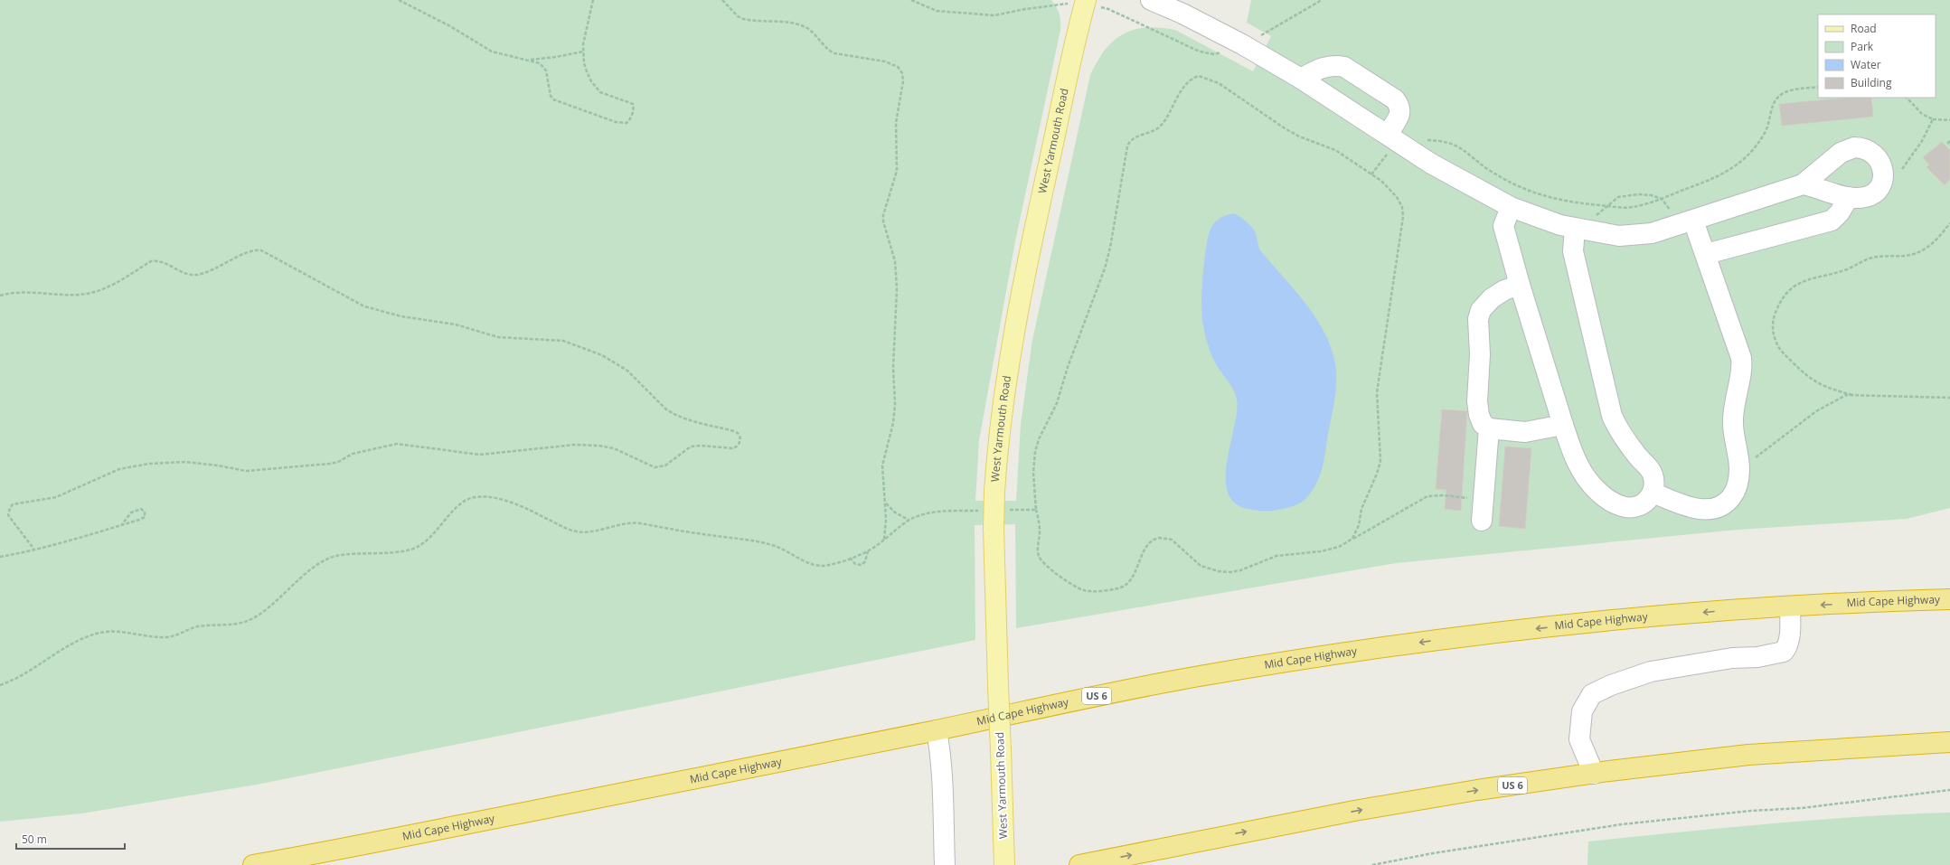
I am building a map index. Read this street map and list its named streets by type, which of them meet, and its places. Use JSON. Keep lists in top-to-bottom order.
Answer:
{
  "streets": {
    "highway": ["Mid Cape Highway", "US 6"],
    "main road": ["West Yarmouth Road"]
  },
  "legend": [
    "Road",
    "Park",
    "Water",
    "Building"
  ],
  "scale_bar": "50 m"
}
